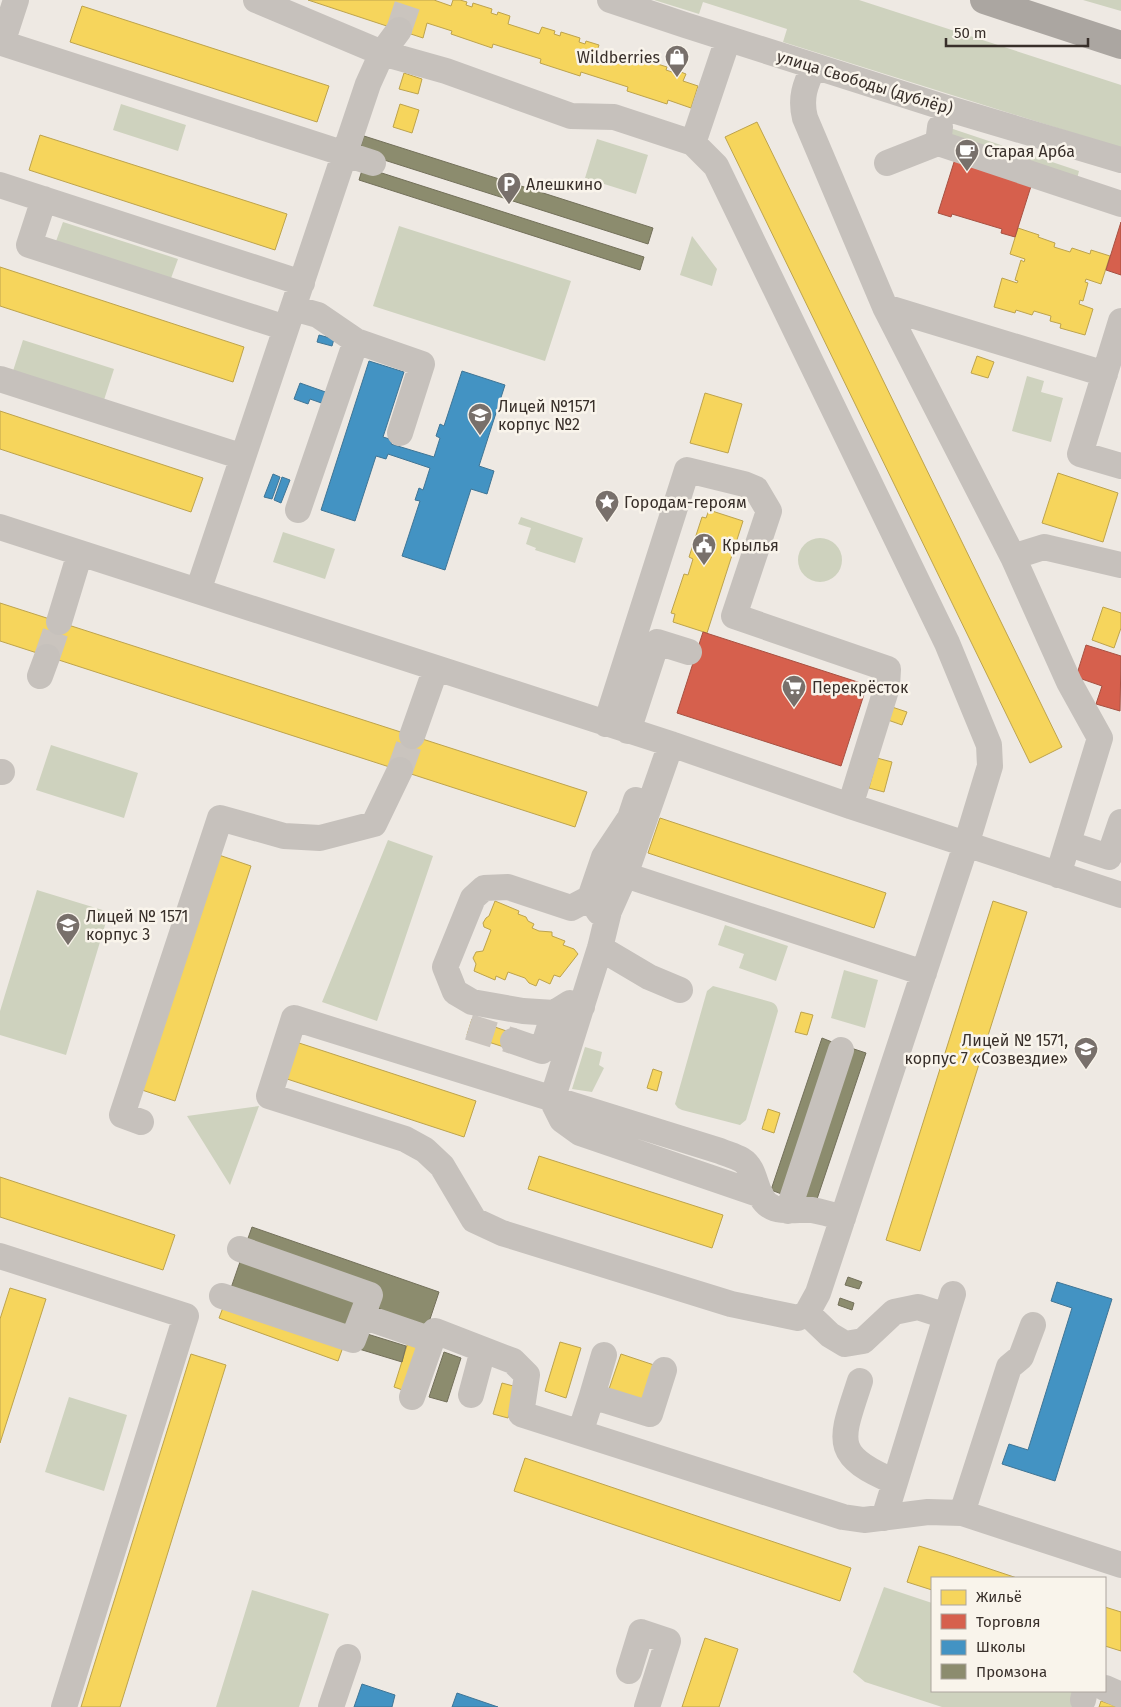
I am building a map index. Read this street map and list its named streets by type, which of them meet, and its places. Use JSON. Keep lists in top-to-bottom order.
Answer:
{
  "streets": {
    "street": ["улица Свободы (дублёр)"]
  },
  "places": {
    "shop": ["Wildberries"],
    "cafe": ["Старая Арба"],
    "parking": ["Алешкино"],
    "school or university": ["Лицей №1571 корпус №2", "Лицей № 1571 корпус 3", "Лицей № 1571, корпус 7 «Созвездие»"],
    "place": ["Городам-героям"],
    "public building": ["Крылья"],
    "supermarket": ["Перекрёсток"]
  },
  "legend": [
    "Жильё",
    "Торговля",
    "Школы",
    "Промзона"
  ],
  "scale_bar": "50 m"
}
